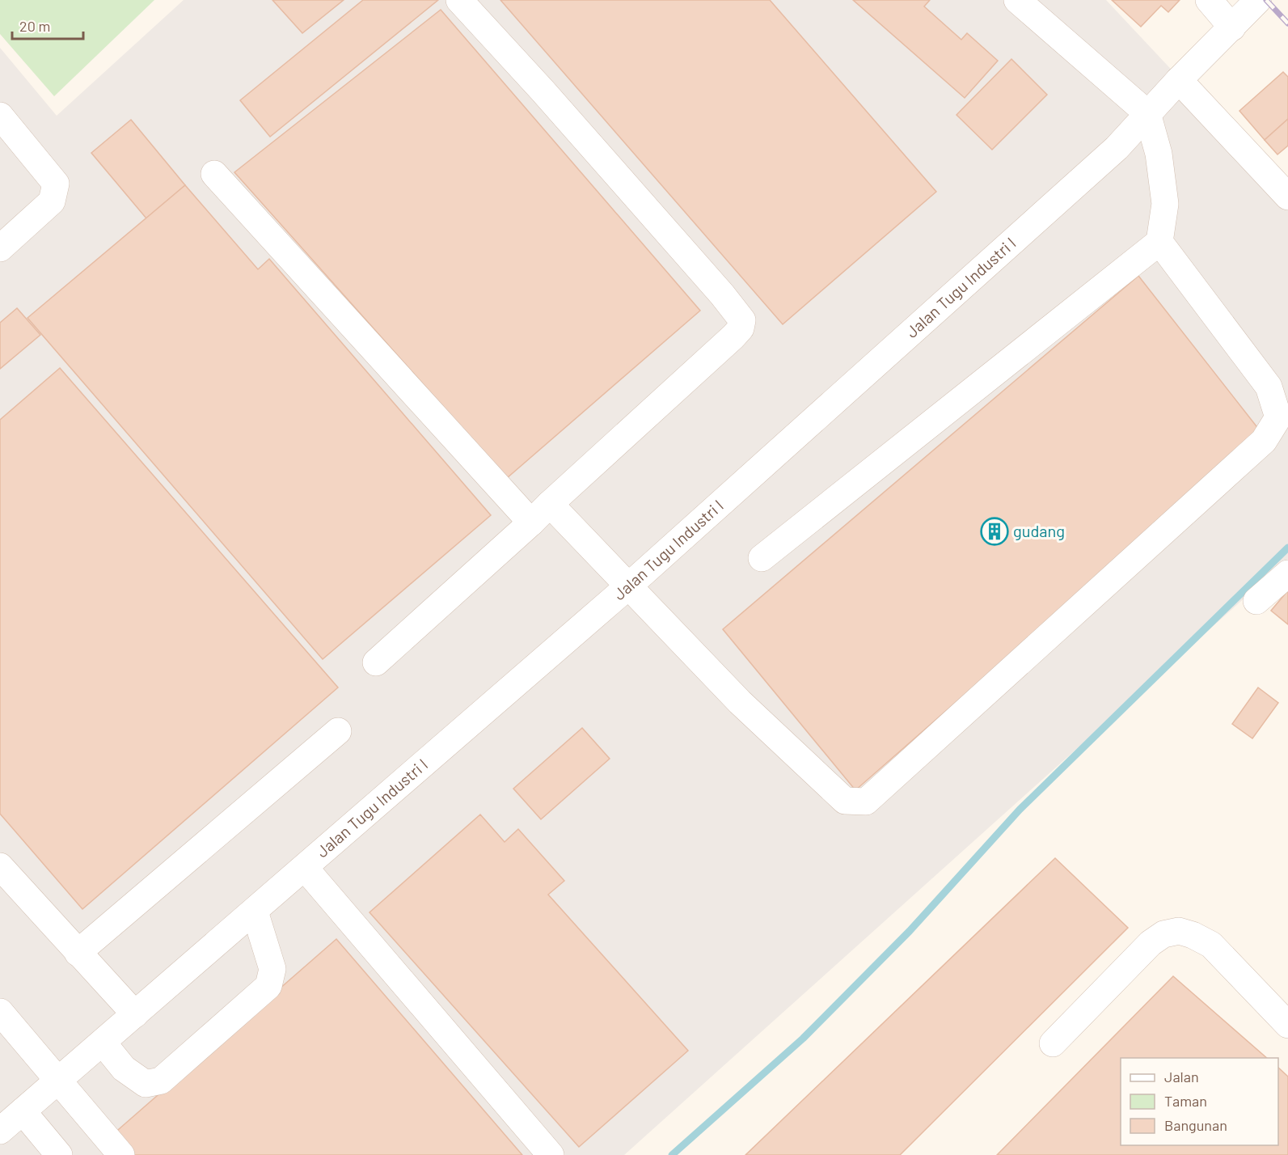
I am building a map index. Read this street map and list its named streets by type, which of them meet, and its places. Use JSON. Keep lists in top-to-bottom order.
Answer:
{
  "streets": {
    "street": ["Jalan Tugu Industri I"]
  },
  "places": {
    "building": ["gudang"]
  },
  "legend": ["Jalan", "Taman", "Bangunan"],
  "scale_bar": "20 m"
}
